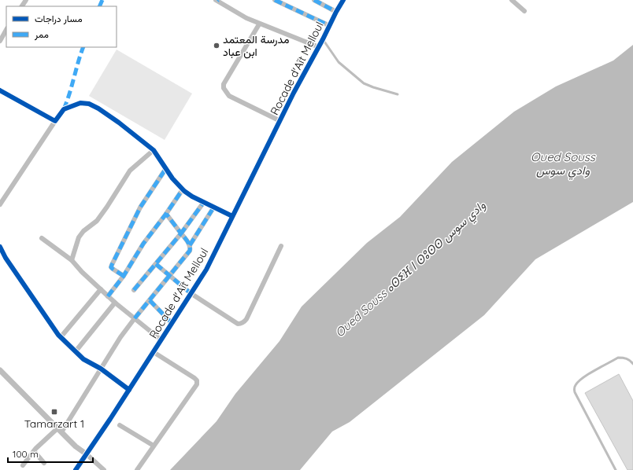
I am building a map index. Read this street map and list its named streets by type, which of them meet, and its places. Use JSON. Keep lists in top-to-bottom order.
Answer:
{
  "streets": {
    "street": ["Rocade d'Aït Melloul"]
  },
  "water": ["Oued Souss وادي سوس", "Oued Souss ⴰⵙⵉⴼ ⵏ ⵙⵓⵙⵙ وادي سوس"],
  "places": {
    "other": ["مدرسة المعتمد ابن عباد"],
    "transit": ["Tamarzart 1"]
  },
  "legend": ["مسار دراجات", "ممر"],
  "scale_bar": "100 m"
}
